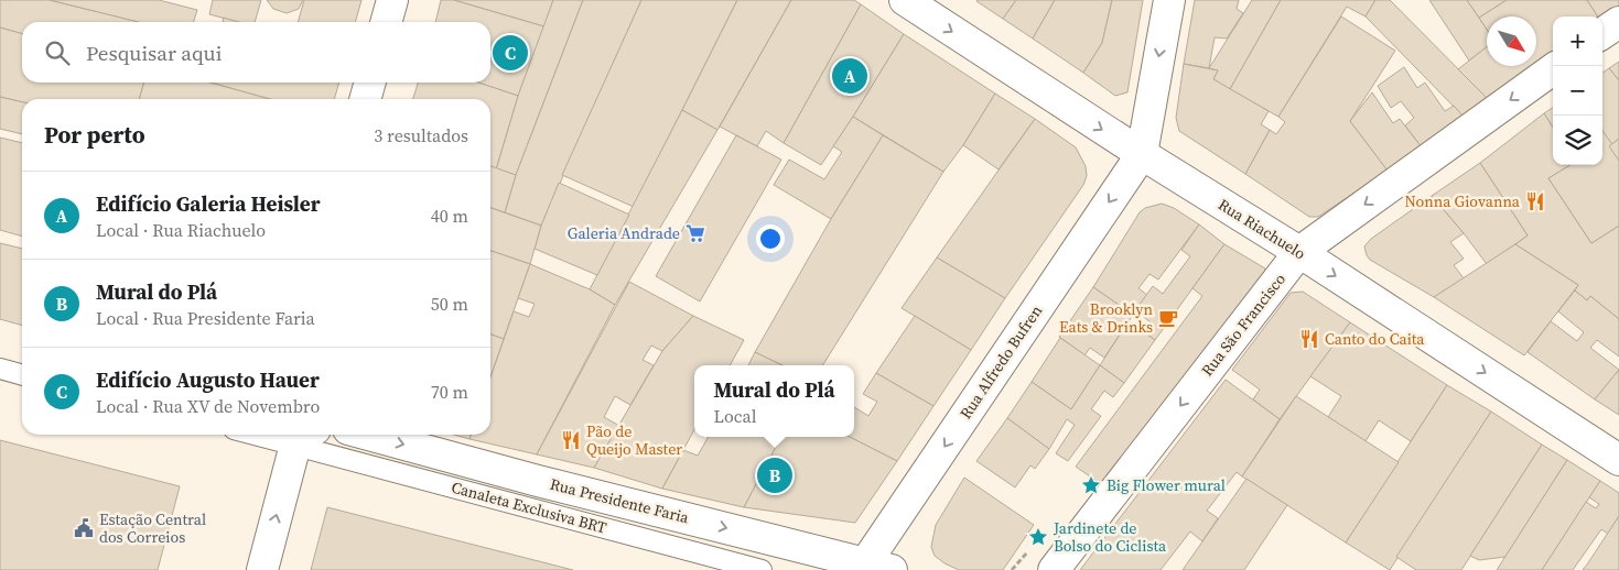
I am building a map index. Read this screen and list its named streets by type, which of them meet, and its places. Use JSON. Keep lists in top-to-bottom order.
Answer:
{
  "streets": {
    "street": [
      "Rua Riachuelo",
      "Rua São Francisco",
      "Rua Alfredo Bufren",
      "Rua Presidente Faria"
    ],
    "lane": ["Canaleta Exclusiva BRT"]
  },
  "crossings": [
    ["Rua Riachuelo", "Rua São Francisco"],
    ["Rua Riachuelo", "Rua Alfredo Bufren"],
    ["Rua Alfredo Bufren", "Rua Presidente Faria"]
  ],
  "one_way": [
    "Rua Riachuelo",
    "Rua São Francisco",
    "Rua Alfredo Bufren",
    "Rua Presidente Faria"
  ],
  "places": {
    "restaurant": ["Nonna Giovanna", "Canto do Caita", "Pão de Queijo Master"],
    "supermarket": ["Galeria Andrade"],
    "cafe": ["Brooklyn Eats & Drinks"],
    "place": ["Big Flower mural", "Jardinete de Bolso do Ciclista"],
    "public building": ["Estação Central dos Correios"]
  },
  "north": "bottom right",
  "page": {
    "map_buttons": ["+", "−"],
    "search": "Pesquisar aqui",
    "pins": ["C", "A", "B"],
    "heading": ["Por perto", "3 resultados"],
    "list": [
      {
        "mark": "A",
        "name": "Edifício Galeria Heisler",
        "note": "Local · Rua Riachuelo",
        "value": "40 m"
      },
      {
        "mark": "B",
        "name": "Mural do Plá",
        "note": "Local · Rua Presidente Faria",
        "value": "50 m"
      },
      {
        "mark": "C",
        "name": "Edifício Augusto Hauer",
        "note": "Local · Rua XV de Novembro",
        "value": "70 m"
      }
    ],
    "popup": ["Mural do Plá", "Local"]
  }
}
